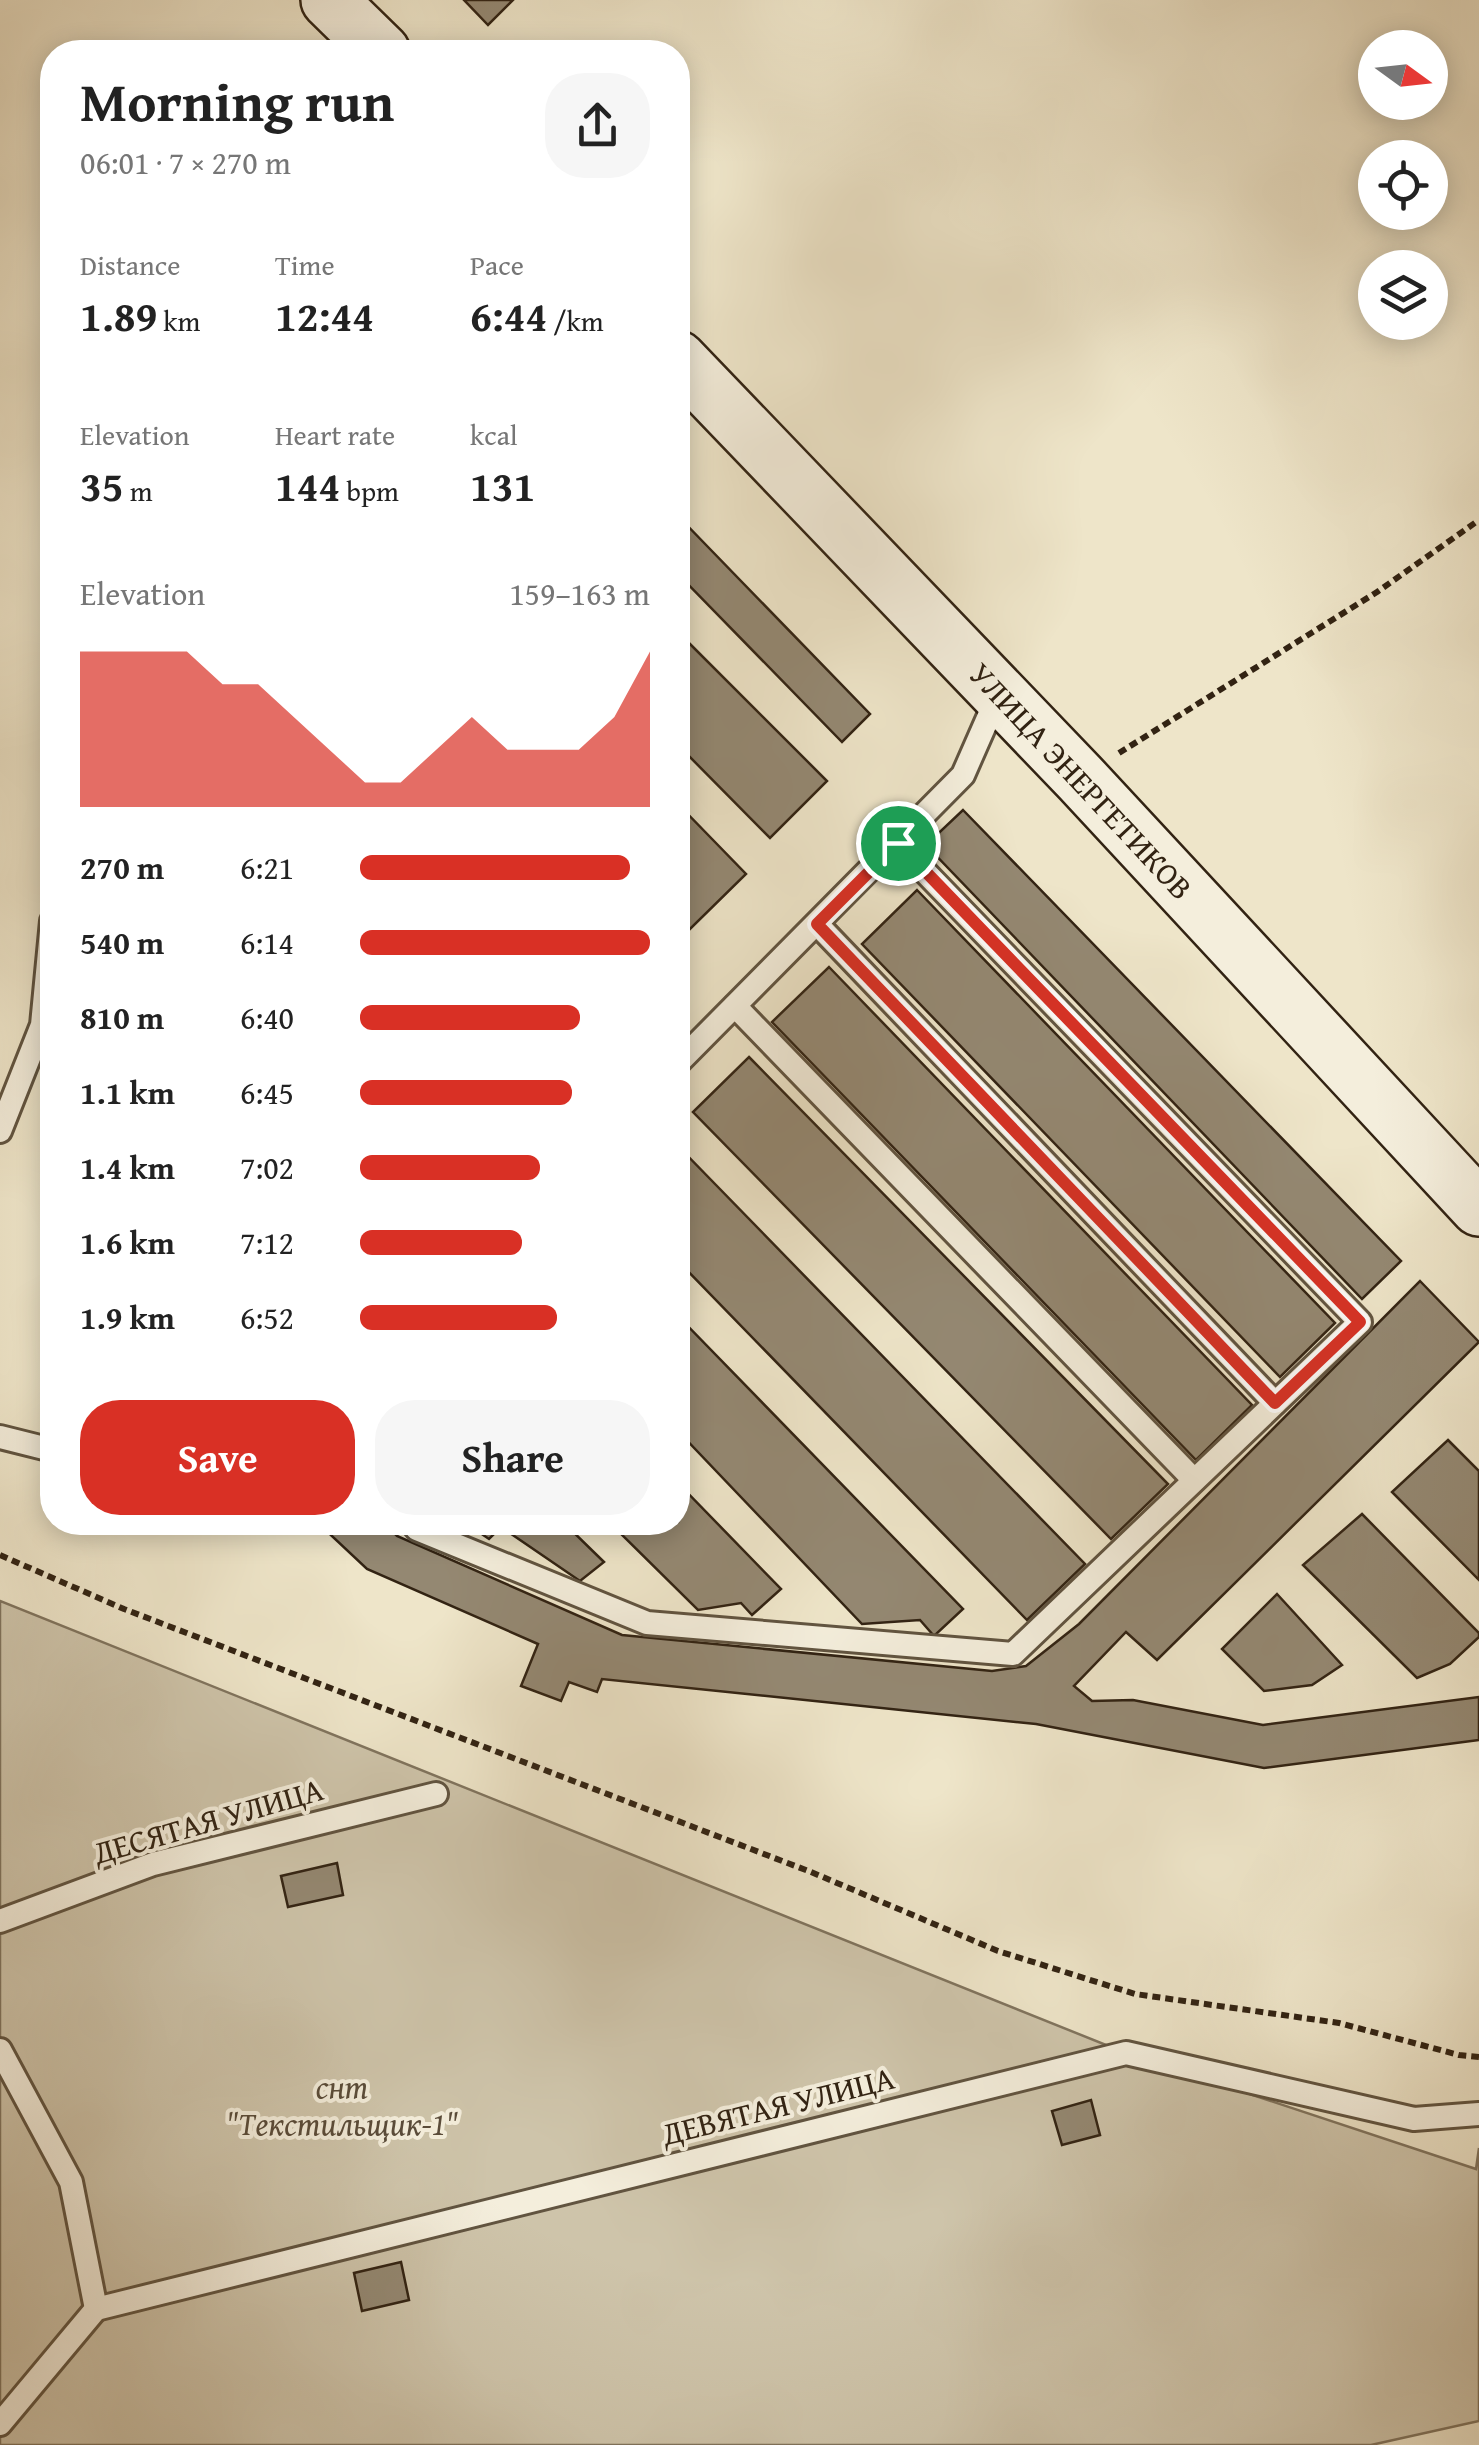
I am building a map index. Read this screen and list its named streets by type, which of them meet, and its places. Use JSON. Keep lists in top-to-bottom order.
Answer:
{
  "streets": {
    "main road": ["УЛИЦА ЭНЕРГЕТИКОВ"],
    "lane": ["ДЕСЯТАЯ УЛИЦА", "ДЕВЯТАЯ УЛИЦА"]
  },
  "parks": ["снт \"Текстильщик-1\""],
  "north": "right",
  "page": {
    "heading": ["Morning run", "06:01 · 7 × 270 m"],
    "stats": [
      ["Distance", "1.89 km"],
      ["Time", "12:44"],
      ["Pace", "6:44 /km"],
      ["Elevation", "35 m"],
      ["Heart rate", "144 bpm"],
      ["kcal", "131"]
    ],
    "chart": ["Elevation", "159–163 m"],
    "list": [
      {
        "name": "270 m",
        "note": "6:21"
      },
      {
        "name": "540 m",
        "note": "6:14"
      },
      {
        "name": "810 m",
        "note": "6:40"
      },
      {
        "name": "1.1 km",
        "note": "6:45"
      },
      {
        "name": "1.4 km",
        "note": "7:02"
      },
      {
        "name": "1.6 km",
        "note": "7:12"
      },
      {
        "name": "1.9 km",
        "note": "6:52"
      }
    ],
    "buttons": ["Save", "Share"]
  }
}
